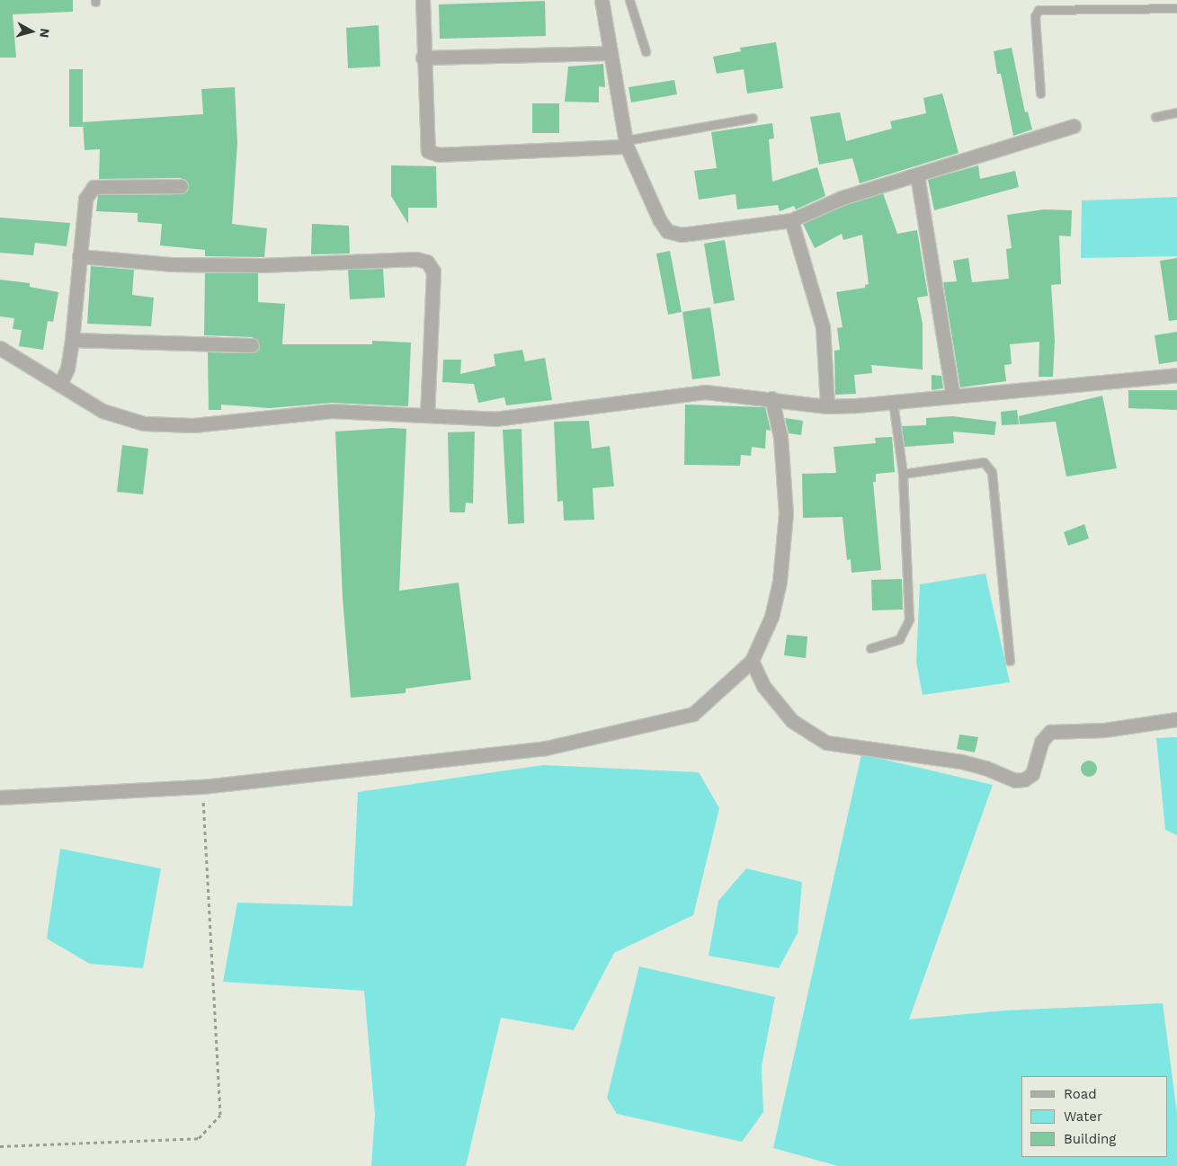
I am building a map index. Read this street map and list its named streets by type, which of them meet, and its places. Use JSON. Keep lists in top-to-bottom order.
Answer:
{
  "legend": ["Road", "Water", "Building"],
  "north": "right"
}
